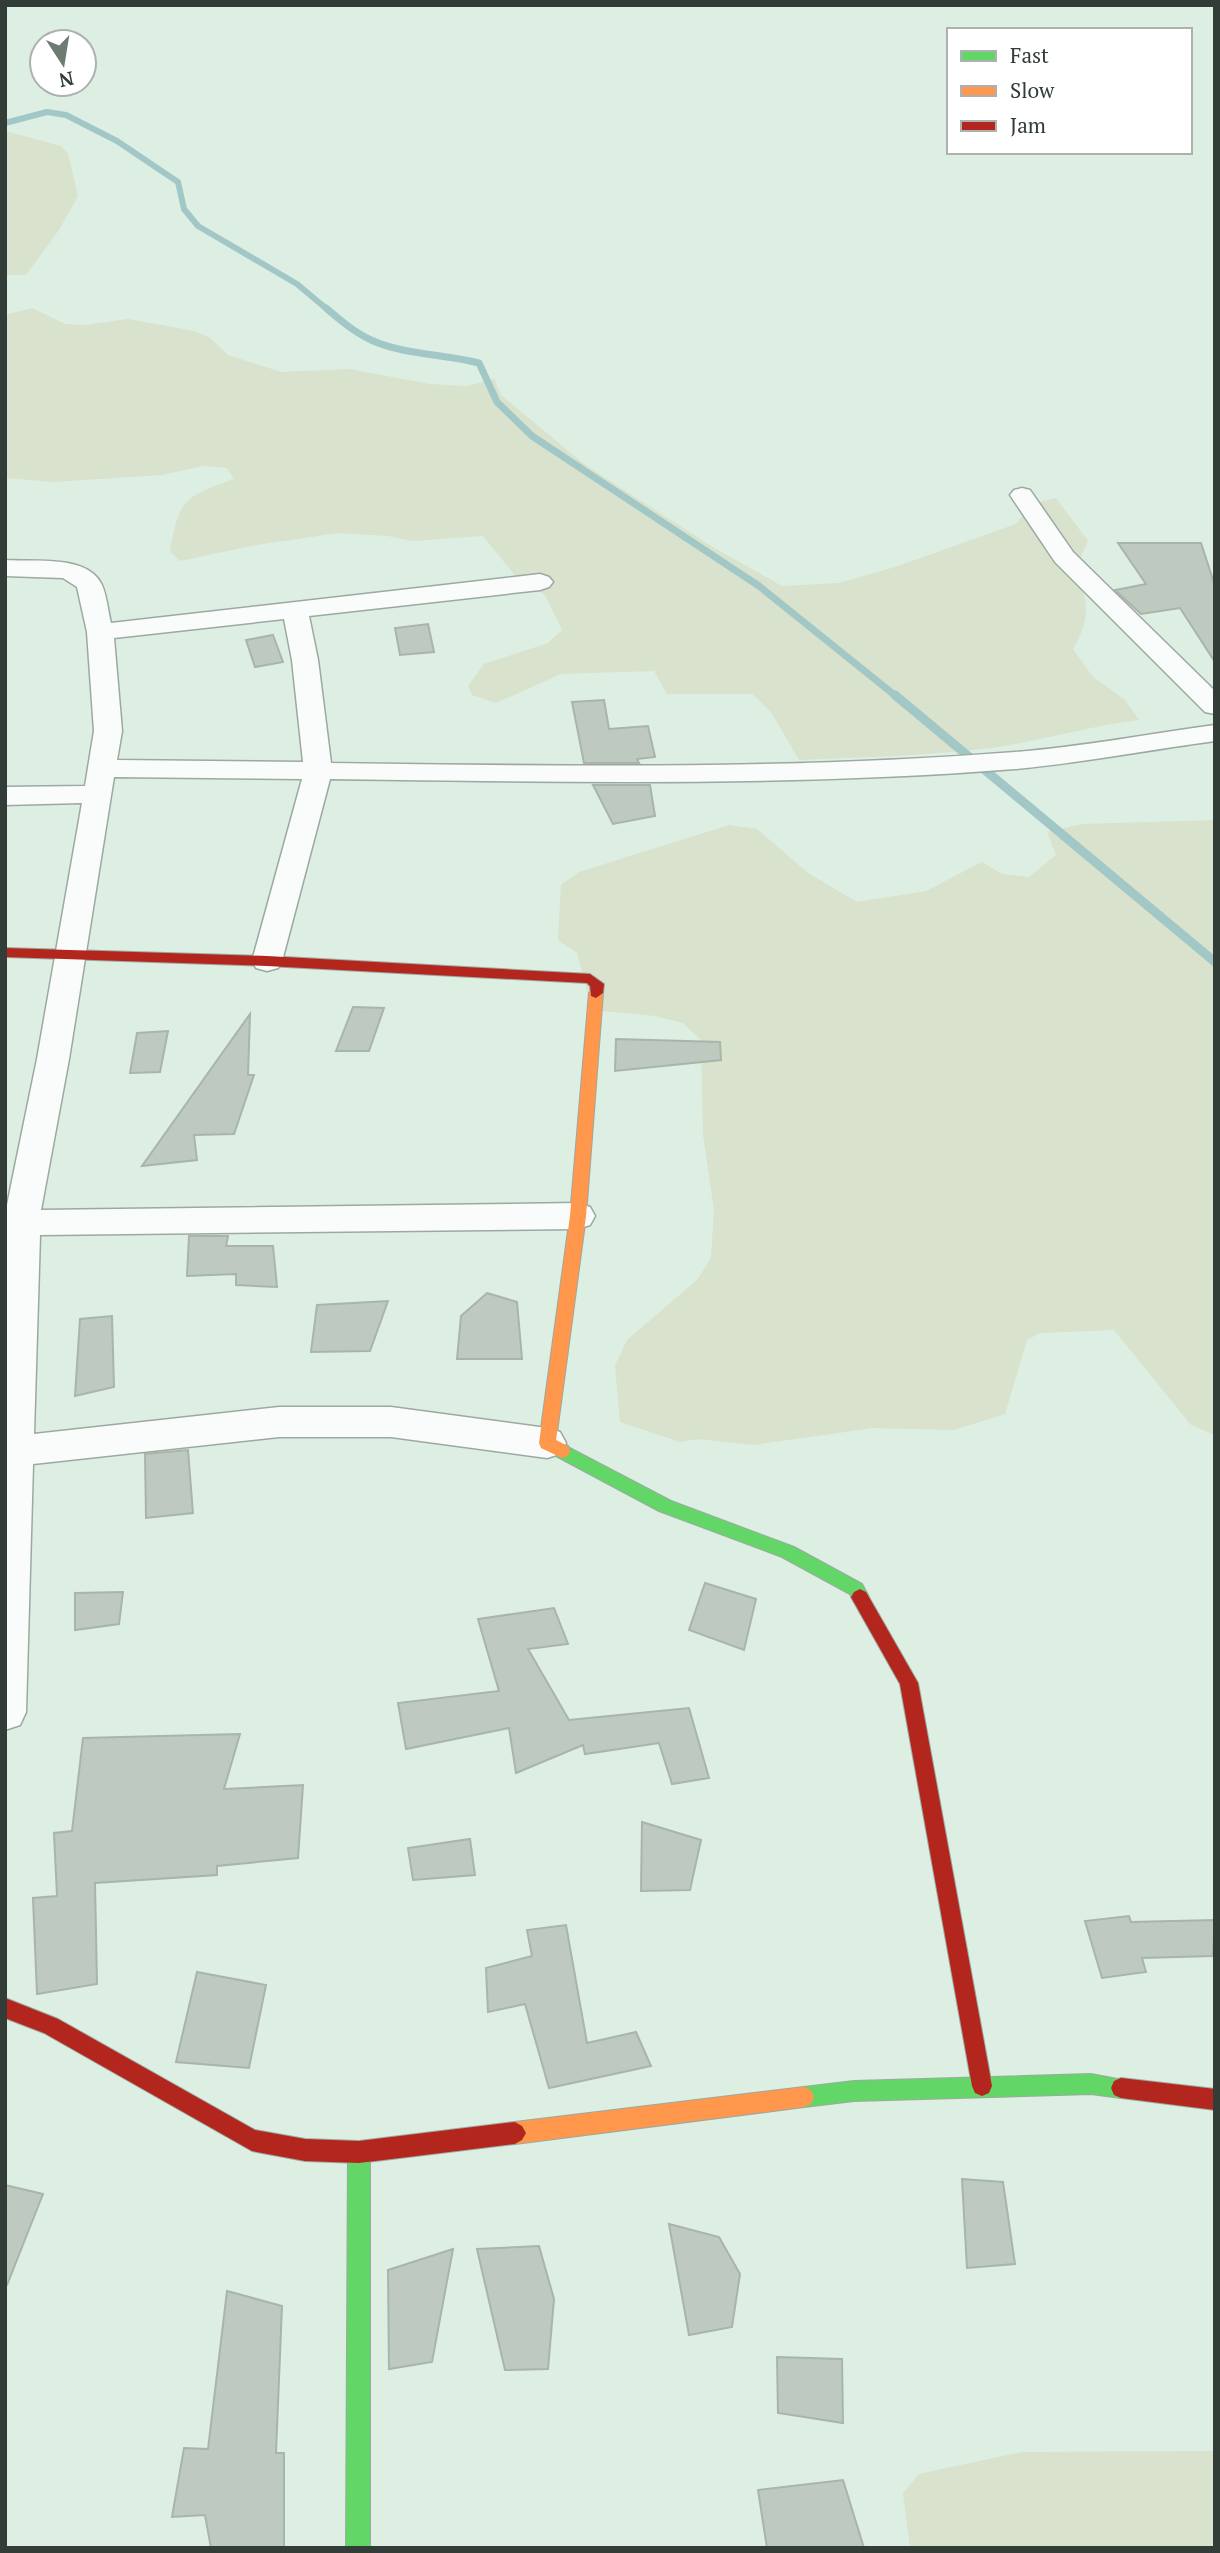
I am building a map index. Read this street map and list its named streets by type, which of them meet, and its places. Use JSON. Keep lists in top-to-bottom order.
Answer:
{
  "legend": ["Fast", "Slow", "Jam"],
  "north": "bottom"
}
